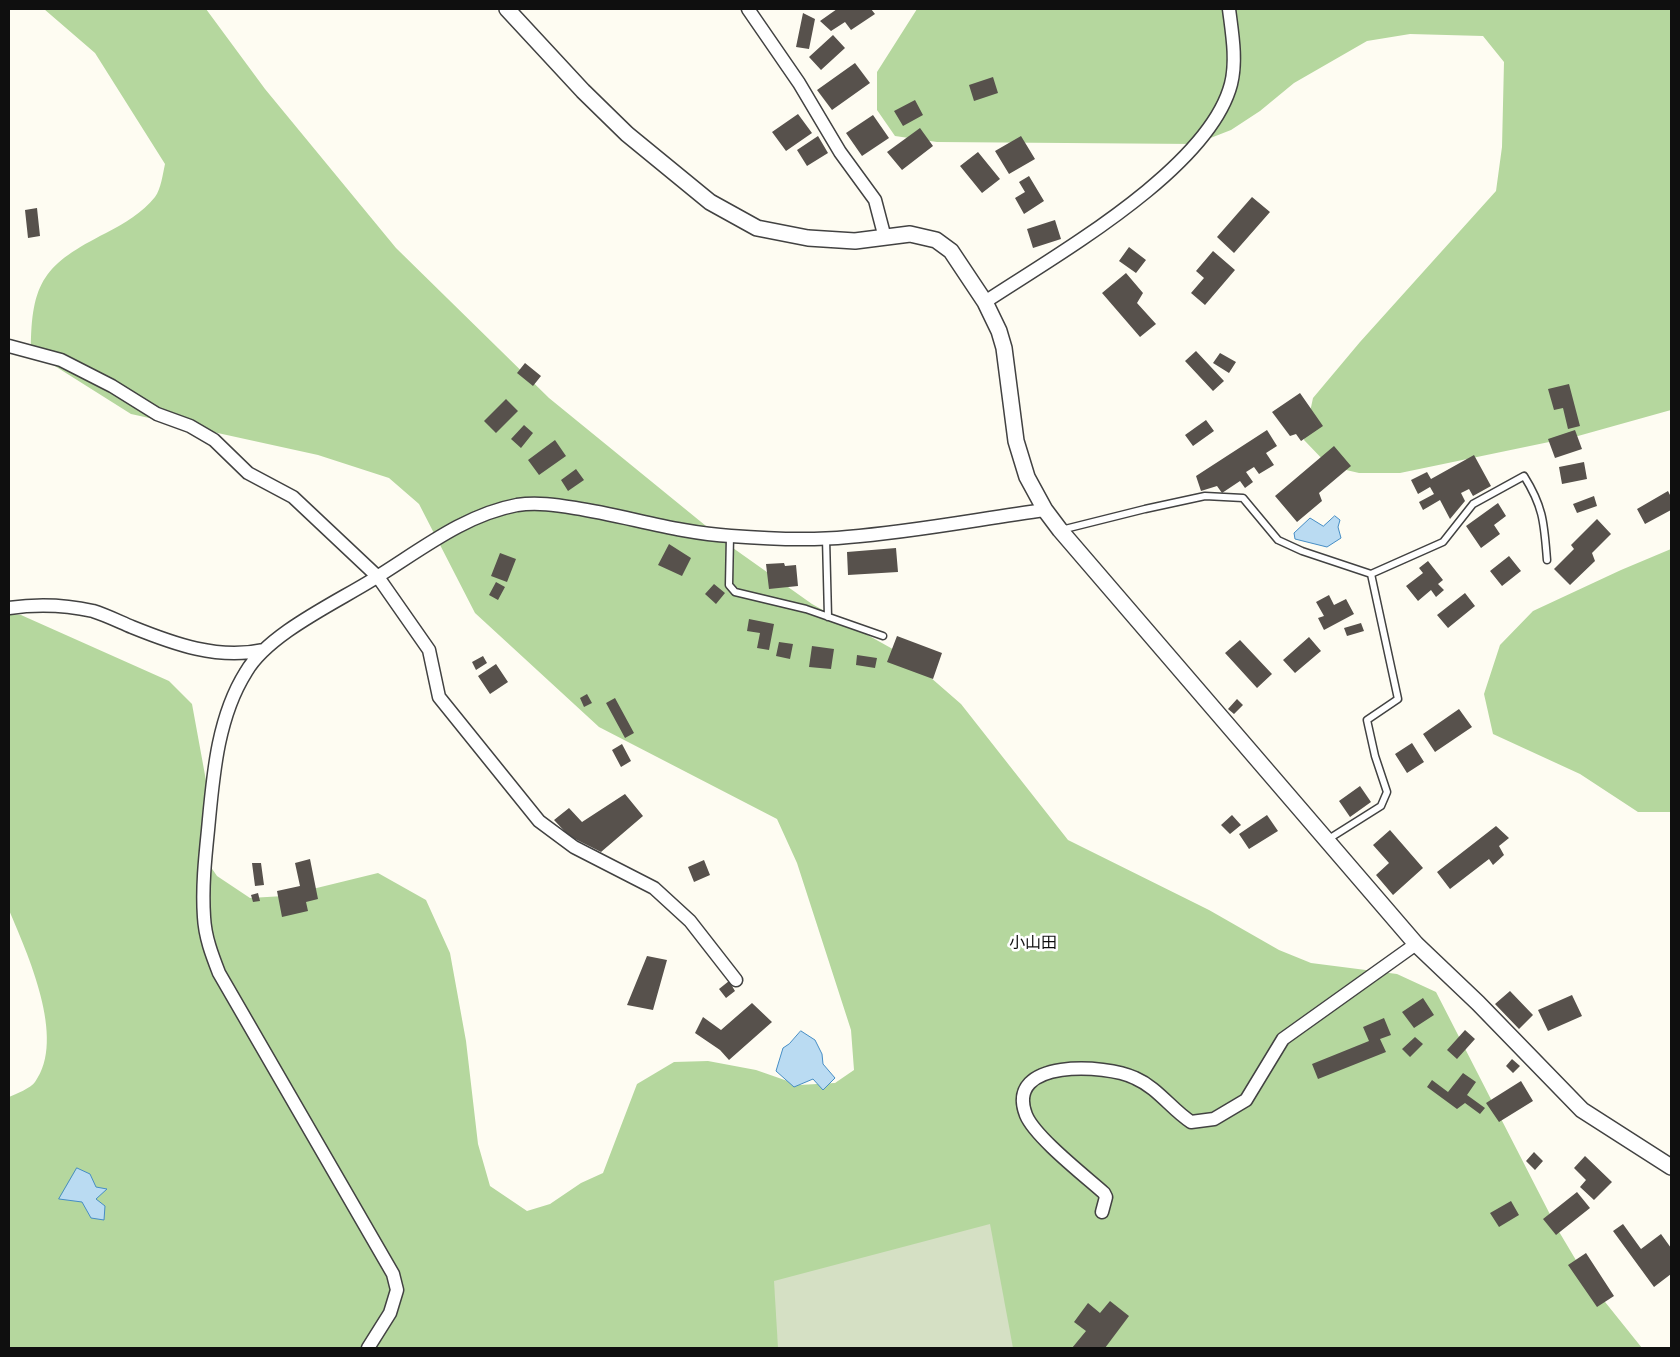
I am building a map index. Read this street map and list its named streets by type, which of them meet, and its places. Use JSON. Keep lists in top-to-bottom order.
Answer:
{
  "districts": ["小山田"]
}
